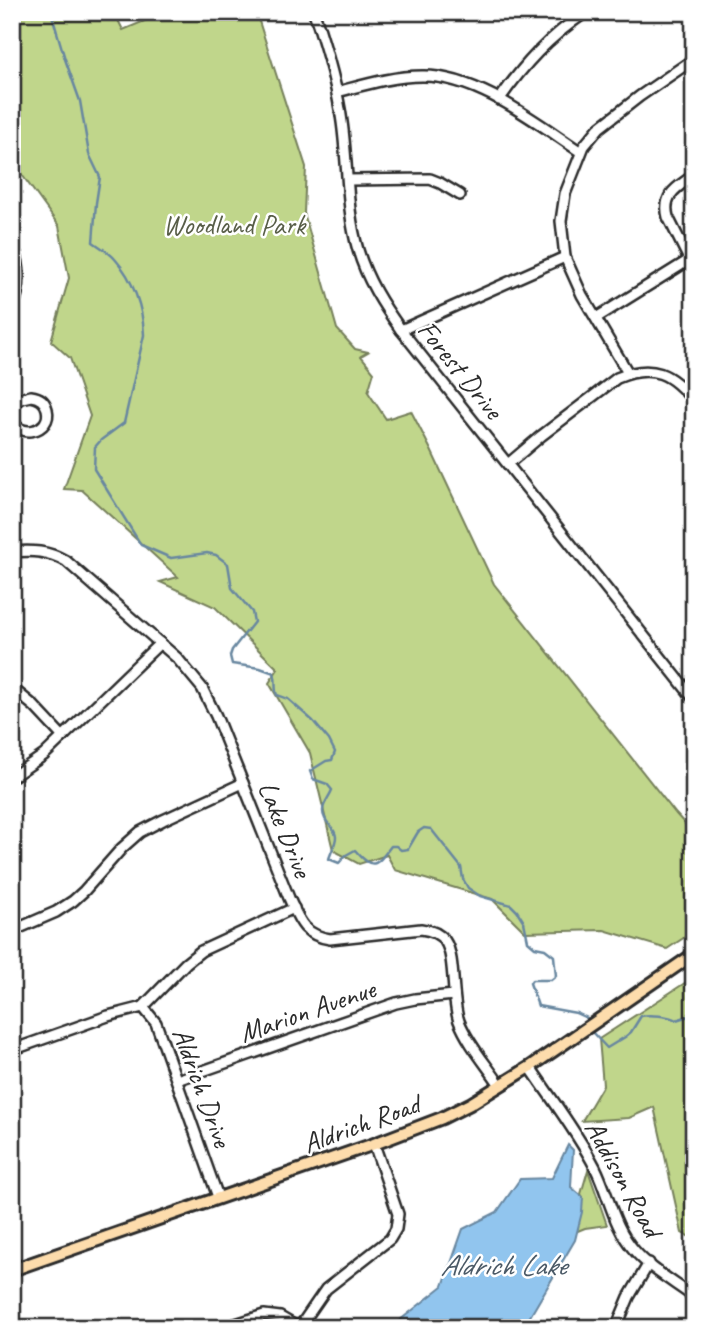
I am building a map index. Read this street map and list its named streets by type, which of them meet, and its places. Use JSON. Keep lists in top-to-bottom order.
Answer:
{
  "streets": {
    "main road": ["Aldrich Road"],
    "street": [
      "Forest Drive",
      "Lake Drive",
      "Marion Avenue",
      "Aldrich Drive",
      "Addison Road"
    ]
  },
  "crossings": [
    ["Lake Drive", "Marion Avenue"],
    ["Lake Drive", "Aldrich Road"],
    ["Marion Avenue", "Aldrich Drive"],
    ["Aldrich Drive", "Aldrich Road"],
    ["Aldrich Road", "Addison Road"]
  ],
  "water": ["Aldrich Lake"],
  "parks": ["Woodland Park"]
}
